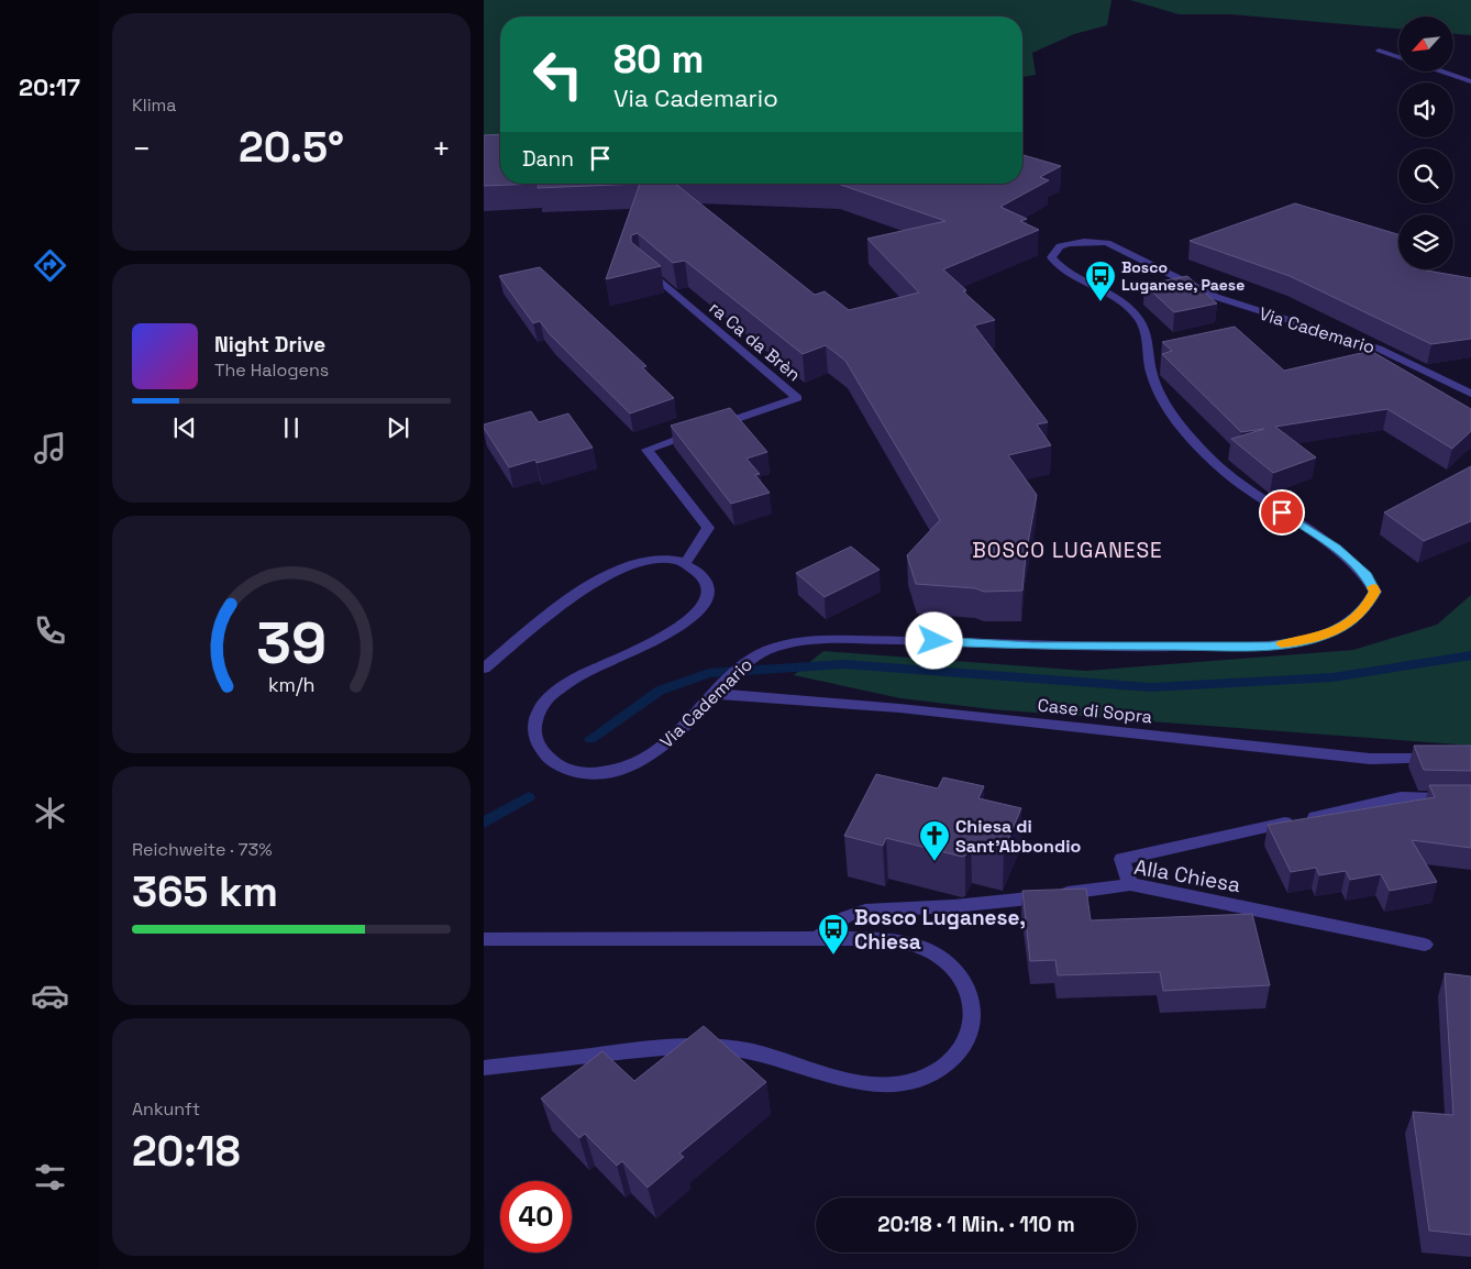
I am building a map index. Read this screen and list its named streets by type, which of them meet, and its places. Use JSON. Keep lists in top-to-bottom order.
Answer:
{
  "streets": {
    "street": [
      "Via Cademario",
      "ra Ca da Brèn",
      "Case di Sopra",
      "Alla Chiesa"
    ]
  },
  "crossings": [
    ["Via Cademario", "ra Ca da Brèn"],
    ["Via Cademario", "Case di Sopra"]
  ],
  "districts": ["BOSCO LUGANESE"],
  "places": {
    "bus stop": ["Bosco Luganese, Paese", "Bosco Luganese, Chiesa"],
    "church": ["Chiesa di Sant'Abbondio"]
  },
  "north": "bottom left",
  "page": {
    "tabs": "20:17",
    "tile": [
      "Klima",
      ["Reichweite · 73%", "365 km"],
      ["Ankunft", "20:18"]
    ],
    "turn": ["80 m", "Via Cademario"],
    "heat": ["−", "20.5°", "+"],
    "then": "Dann",
    "song": ["Night Drive", "The Halogens"],
    "limit": "40",
    "trip": "20:18 · 1 Min. · 110 m",
    "gauge": ["39", "km/h"]
  }
}
